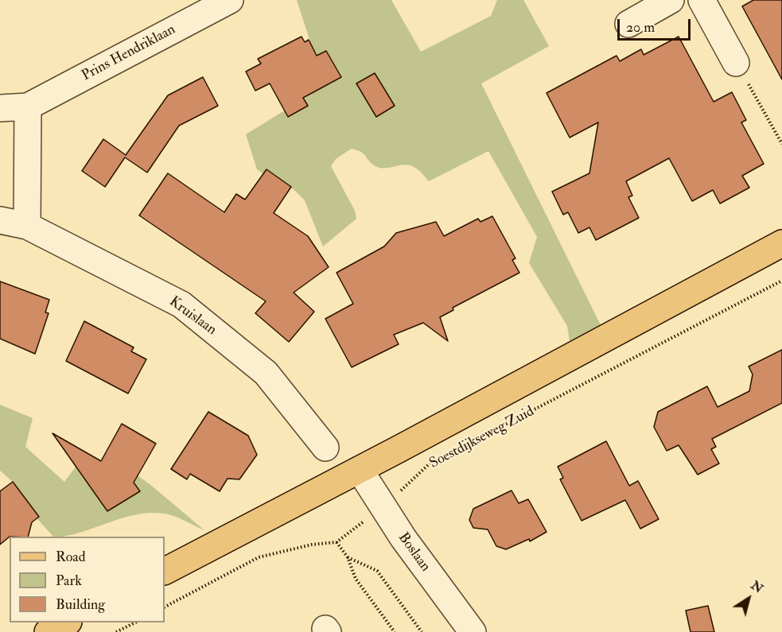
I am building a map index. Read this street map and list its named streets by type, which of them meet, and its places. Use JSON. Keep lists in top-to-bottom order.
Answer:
{
  "streets": {
    "main road": ["Soestdijkseweg Zuid"],
    "street": ["Prins Hendriklaan", "Kruislaan", "Boslaan"]
  },
  "crossings": [
    ["Soestdijkseweg Zuid", "Boslaan"]
  ],
  "legend": ["Road", "Park", "Building"],
  "scale_bar": "20 m",
  "north": "top right"
}
